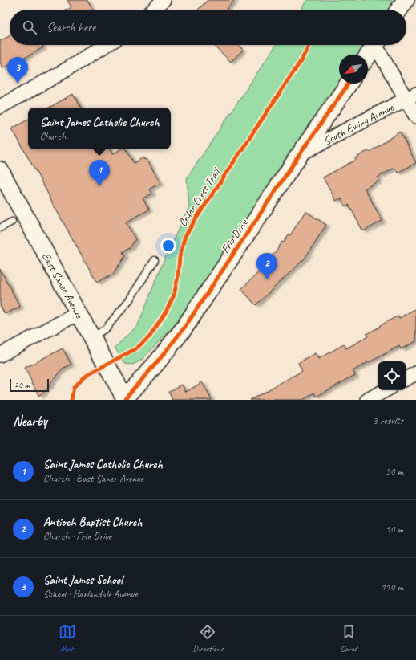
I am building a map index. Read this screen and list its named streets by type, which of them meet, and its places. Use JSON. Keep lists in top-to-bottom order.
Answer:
{
  "streets": {
    "street": ["South Ewing Avenue", "Frio Drive", "East Saner Avenue"],
    "cycle path": ["Cedar Crest Trail"]
  },
  "crossings": [
    ["South Ewing Avenue", "Frio Drive"],
    ["Frio Drive", "East Saner Avenue"]
  ],
  "scale_bar": "20 m",
  "north": "bottom left",
  "page": {
    "search": "Search here",
    "pins": ["3", "1", "2"],
    "popup": ["Saint James Catholic Church", "Church"],
    "scale": "20 m",
    "heading": ["Nearby", "3 results"],
    "list": [
      {
        "mark": "1",
        "name": "Saint James Catholic Church",
        "note": "Church · East Saner Avenue",
        "value": "50 m"
      },
      {
        "mark": "2",
        "name": "Antioch Baptist Church",
        "note": "Church · Frio Drive",
        "value": "50 m"
      },
      {
        "mark": "3",
        "name": "Saint James School",
        "note": "School · Harlandale Avenue",
        "value": "110 m"
      }
    ],
    "nav": ["Map", "Directions", "Saved"]
  }
}
